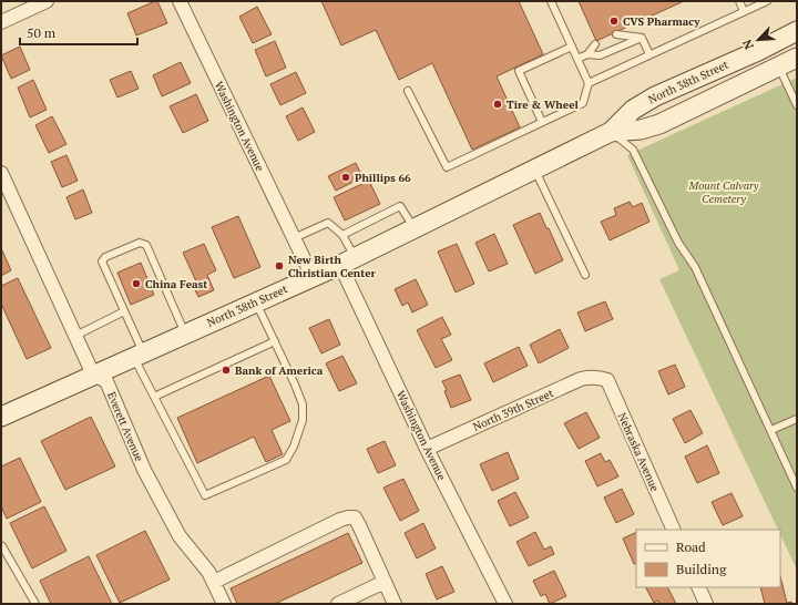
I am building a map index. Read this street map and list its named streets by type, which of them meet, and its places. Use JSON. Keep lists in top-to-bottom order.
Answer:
{
  "streets": {
    "main road": ["North 38th Street"],
    "street": [
      "Washington Avenue",
      "North 39th Street",
      "Everett Avenue",
      "Nebraska Avenue"
    ]
  },
  "crossings": [
    ["North 38th Street", "Washington Avenue"],
    ["North 38th Street", "Everett Avenue"],
    ["Washington Avenue", "North 39th Street"],
    ["North 39th Street", "Nebraska Avenue"]
  ],
  "parks": ["Mount Calvary Cemetery"],
  "places": [
    "CVS Pharmacy",
    "Tire & Wheel",
    "Phillips 66",
    "New Birth Christian Center",
    "China Feast",
    "Bank of America"
  ],
  "legend": ["Road", "Building"],
  "scale_bar": "50 m",
  "north": "bottom left"
}
